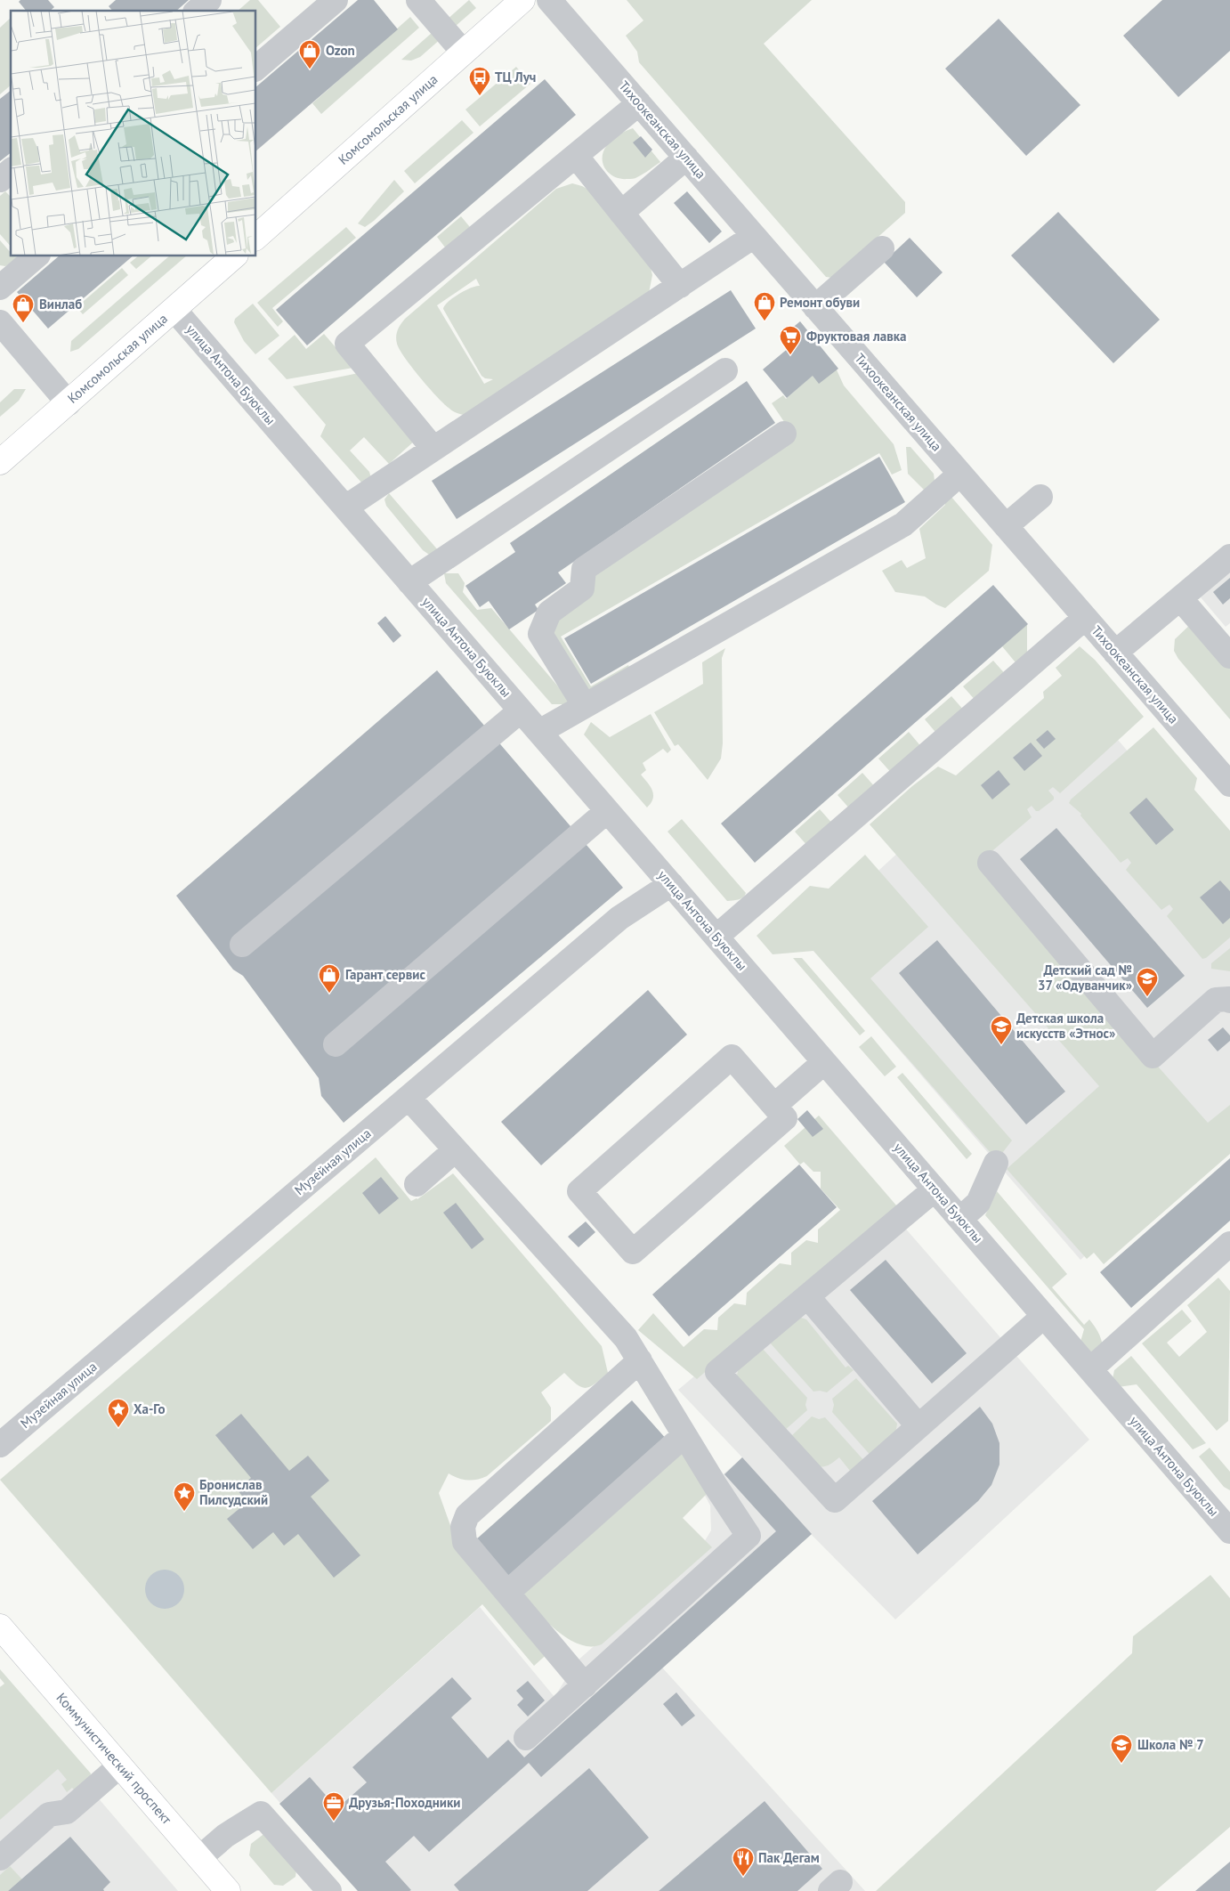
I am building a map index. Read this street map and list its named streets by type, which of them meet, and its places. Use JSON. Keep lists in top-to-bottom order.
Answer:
{
  "streets": {
    "main road": ["Комсомольская улица", "Коммунистический проспект"],
    "street": ["Тихоокеанская улица", "улица Антона Буюклы", "Музейная улица"]
  },
  "crossings": [
    ["Комсомольская улица", "улица Антона Буюклы"],
    ["улица Антона Буюклы", "Музейная улица"]
  ],
  "places": {
    "shop": [
      "Ozon",
      "Ремонт обуви",
      "Винлаб",
      "Гарант сервис"
    ],
    "bus stop": ["ТЦ Луч"],
    "supermarket": ["Фруктовая лавка"],
    "school or university": ["Детский сад № 37 «Одуванчик»", "Детская школа искусств «Этнос»", "Школа № 7"],
    "place": ["Ха-Го", "Бронислав Пилсудский"],
    "office": ["Друзья-Походники"],
    "restaurant": ["Пак Дегам"]
  }
}
